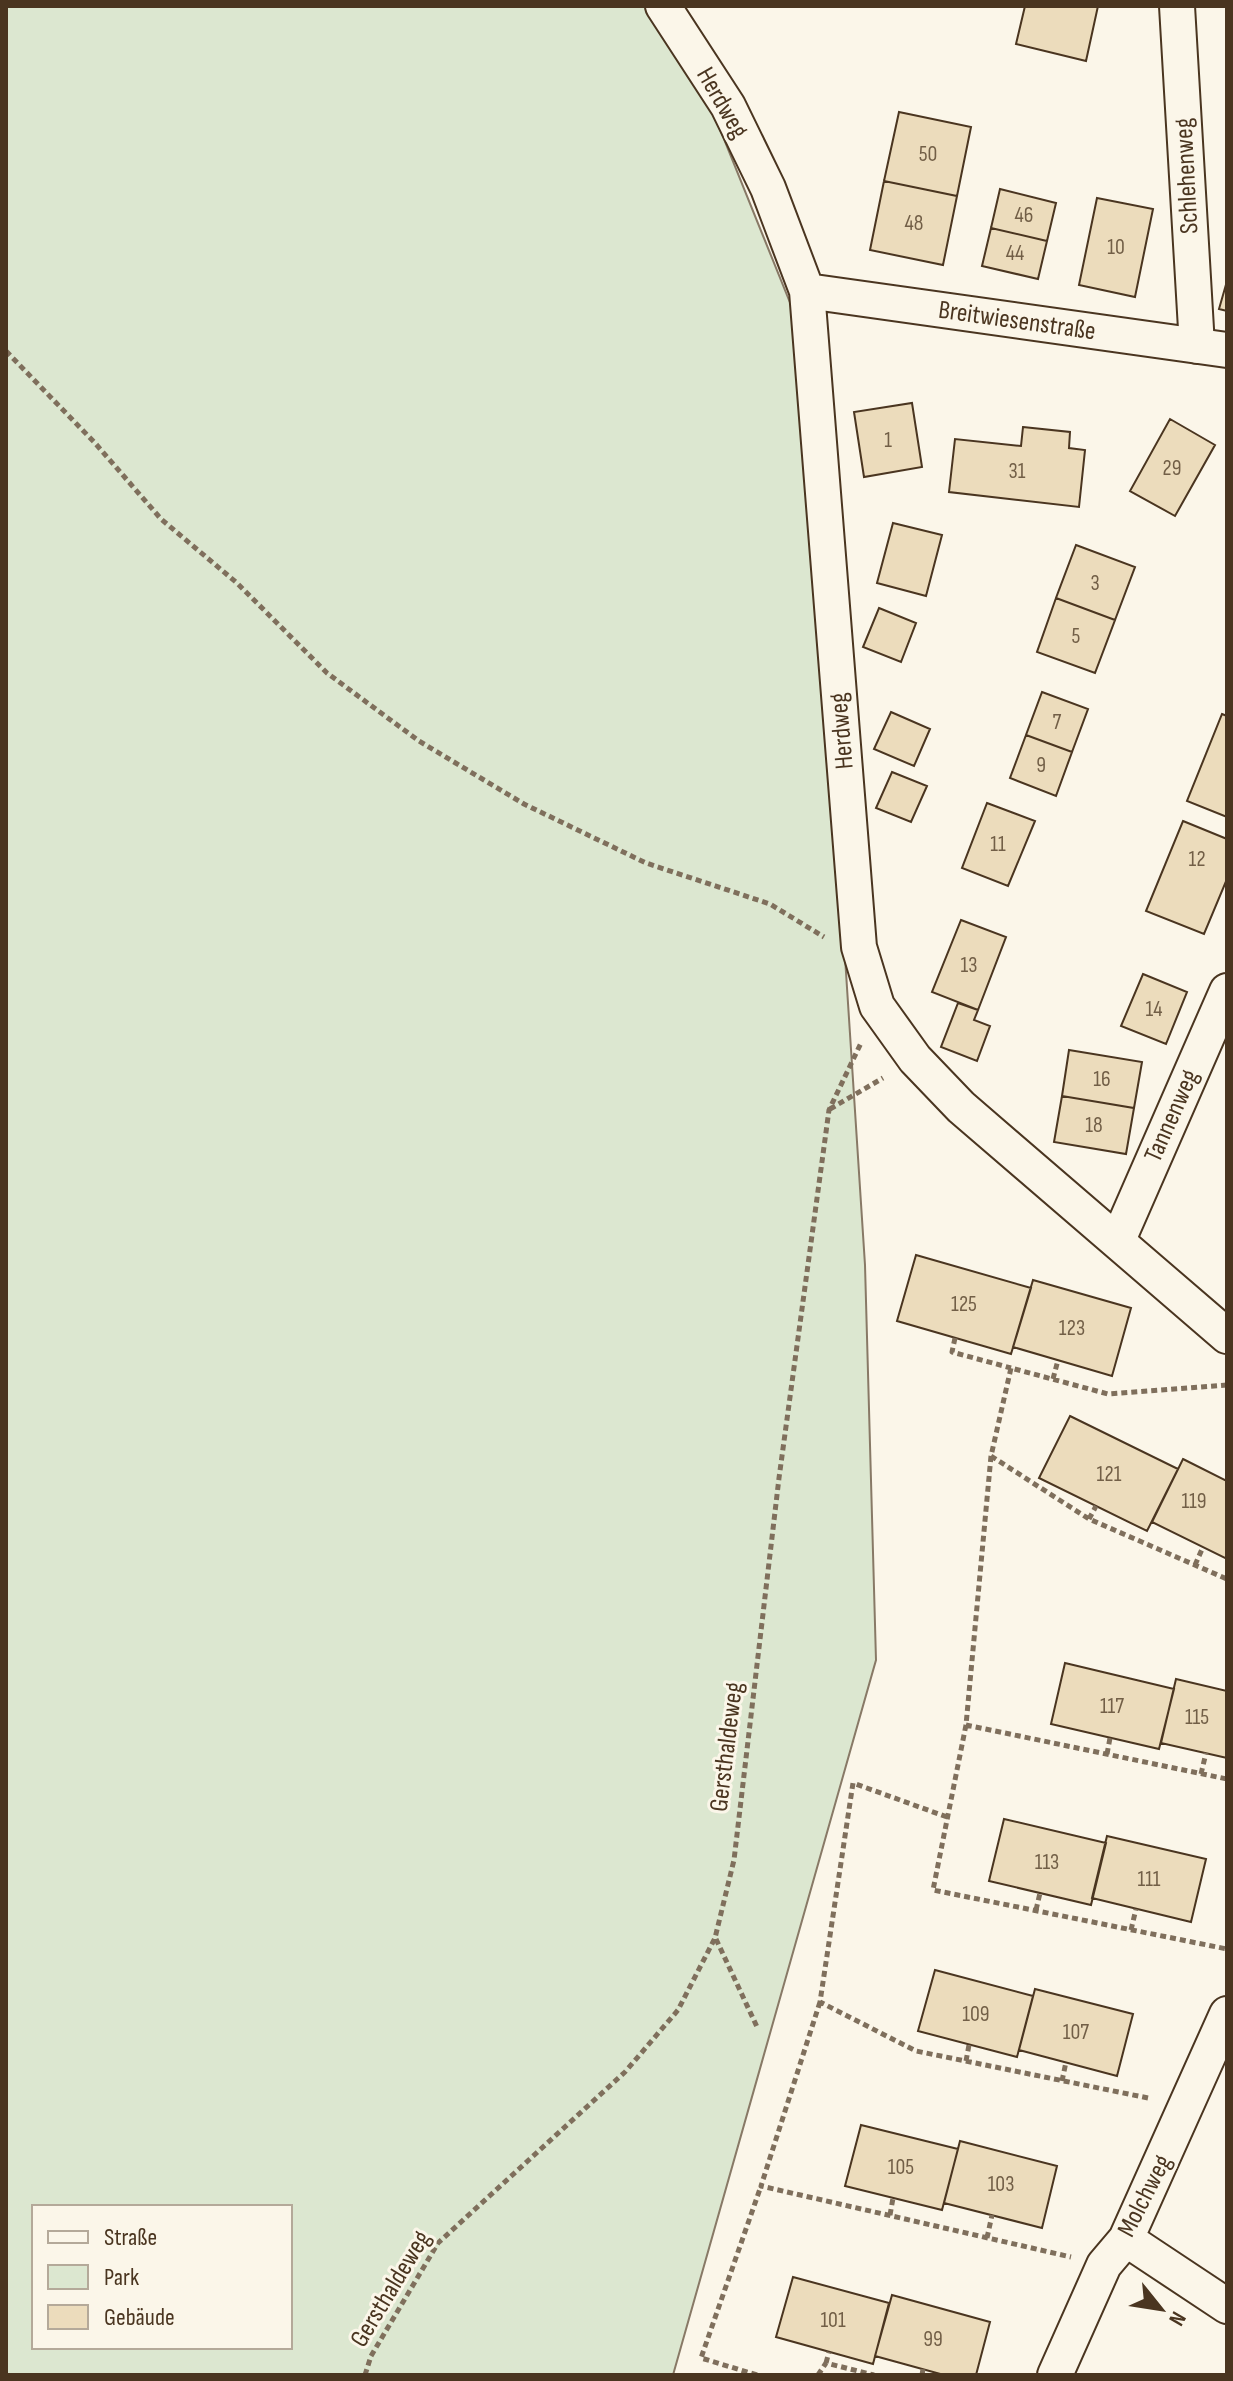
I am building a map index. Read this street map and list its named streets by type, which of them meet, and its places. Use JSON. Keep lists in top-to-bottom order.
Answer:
{
  "streets": {
    "street": [
      "Herdweg",
      "Schlehenweg",
      "Breitwiesenstraße",
      "Tannenweg",
      "Molchweg"
    ],
    "path": ["Gersthaldeweg"]
  },
  "crossings": [
    ["Herdweg", "Breitwiesenstraße"],
    ["Herdweg", "Tannenweg"],
    ["Herdweg", "Gersthaldeweg"],
    ["Schlehenweg", "Breitwiesenstraße"]
  ],
  "house_numbers": [
    "50",
    "46",
    "48",
    "10",
    "44",
    "1",
    "29",
    "31",
    "3",
    "5",
    "7",
    "9",
    "11",
    "12",
    "13",
    "14",
    "16",
    "18",
    "125",
    "123",
    "121",
    "119",
    "117",
    "115",
    "113",
    "111",
    "109",
    "107",
    "105",
    "103",
    "101",
    "99"
  ],
  "legend": ["Straße", "Park", "Gebäude"],
  "north": "bottom right"
}
